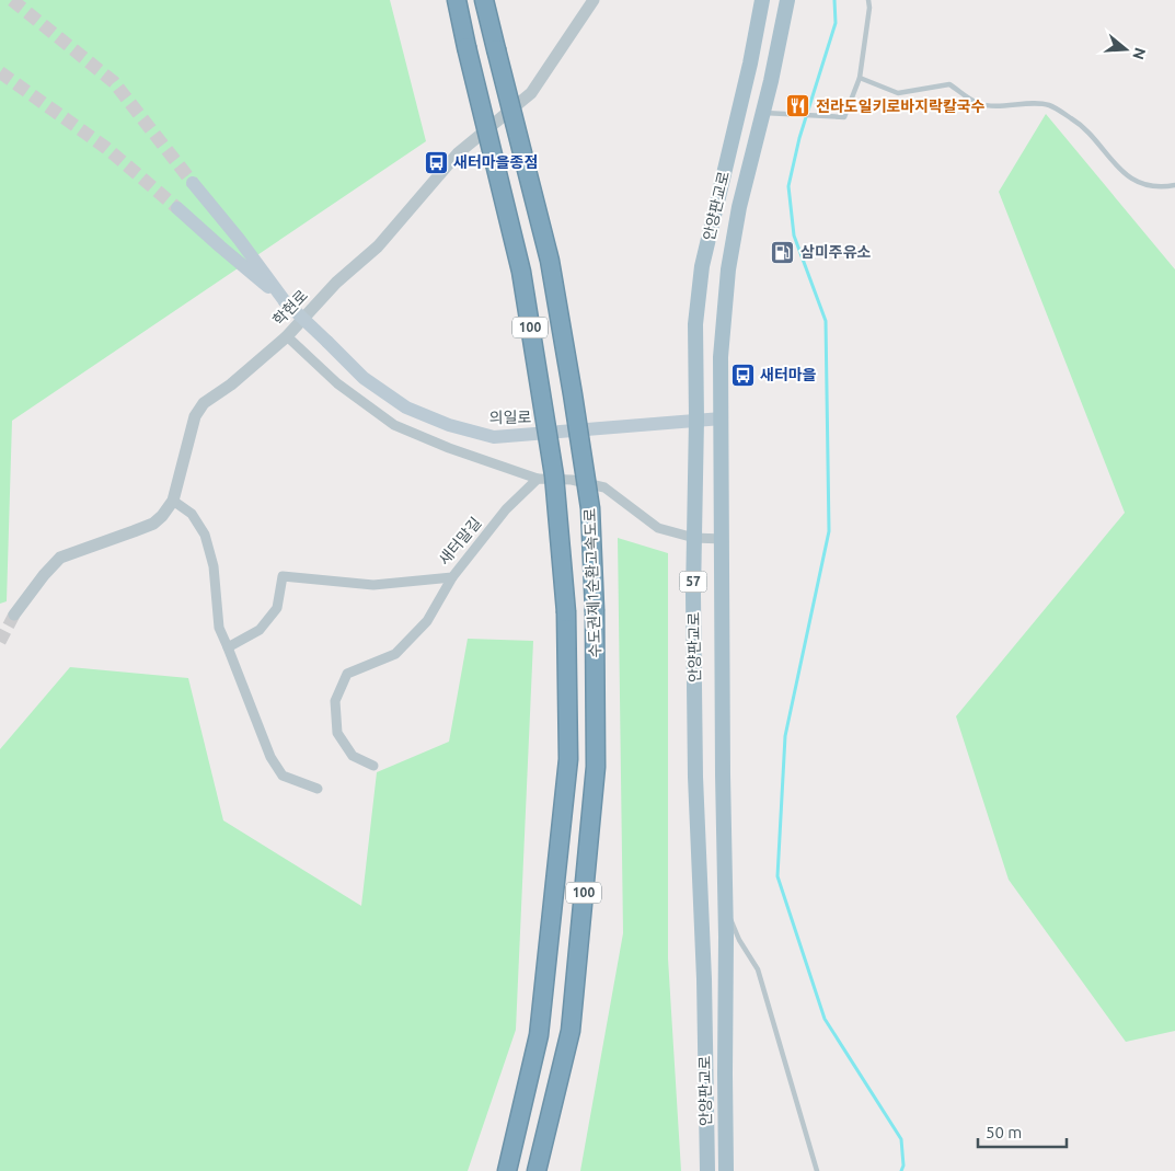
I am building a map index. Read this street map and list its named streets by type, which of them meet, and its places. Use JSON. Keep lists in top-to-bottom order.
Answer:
{
  "streets": {
    "highway": ["100", "수도권제1순환고속도로"],
    "main road": ["안양판교로", "의일로", "57"],
    "street": ["학현로", "새터말길"]
  },
  "crossings": [
    ["안양판교로", "의일로"]
  ],
  "places": {
    "restaurant": ["전라도일키로바지락칼국수"],
    "bus stop": ["새터마을종점", "새터마을"],
    "fuel station": ["삼미주유소"]
  },
  "scale_bar": "50 m",
  "north": "right"
}
